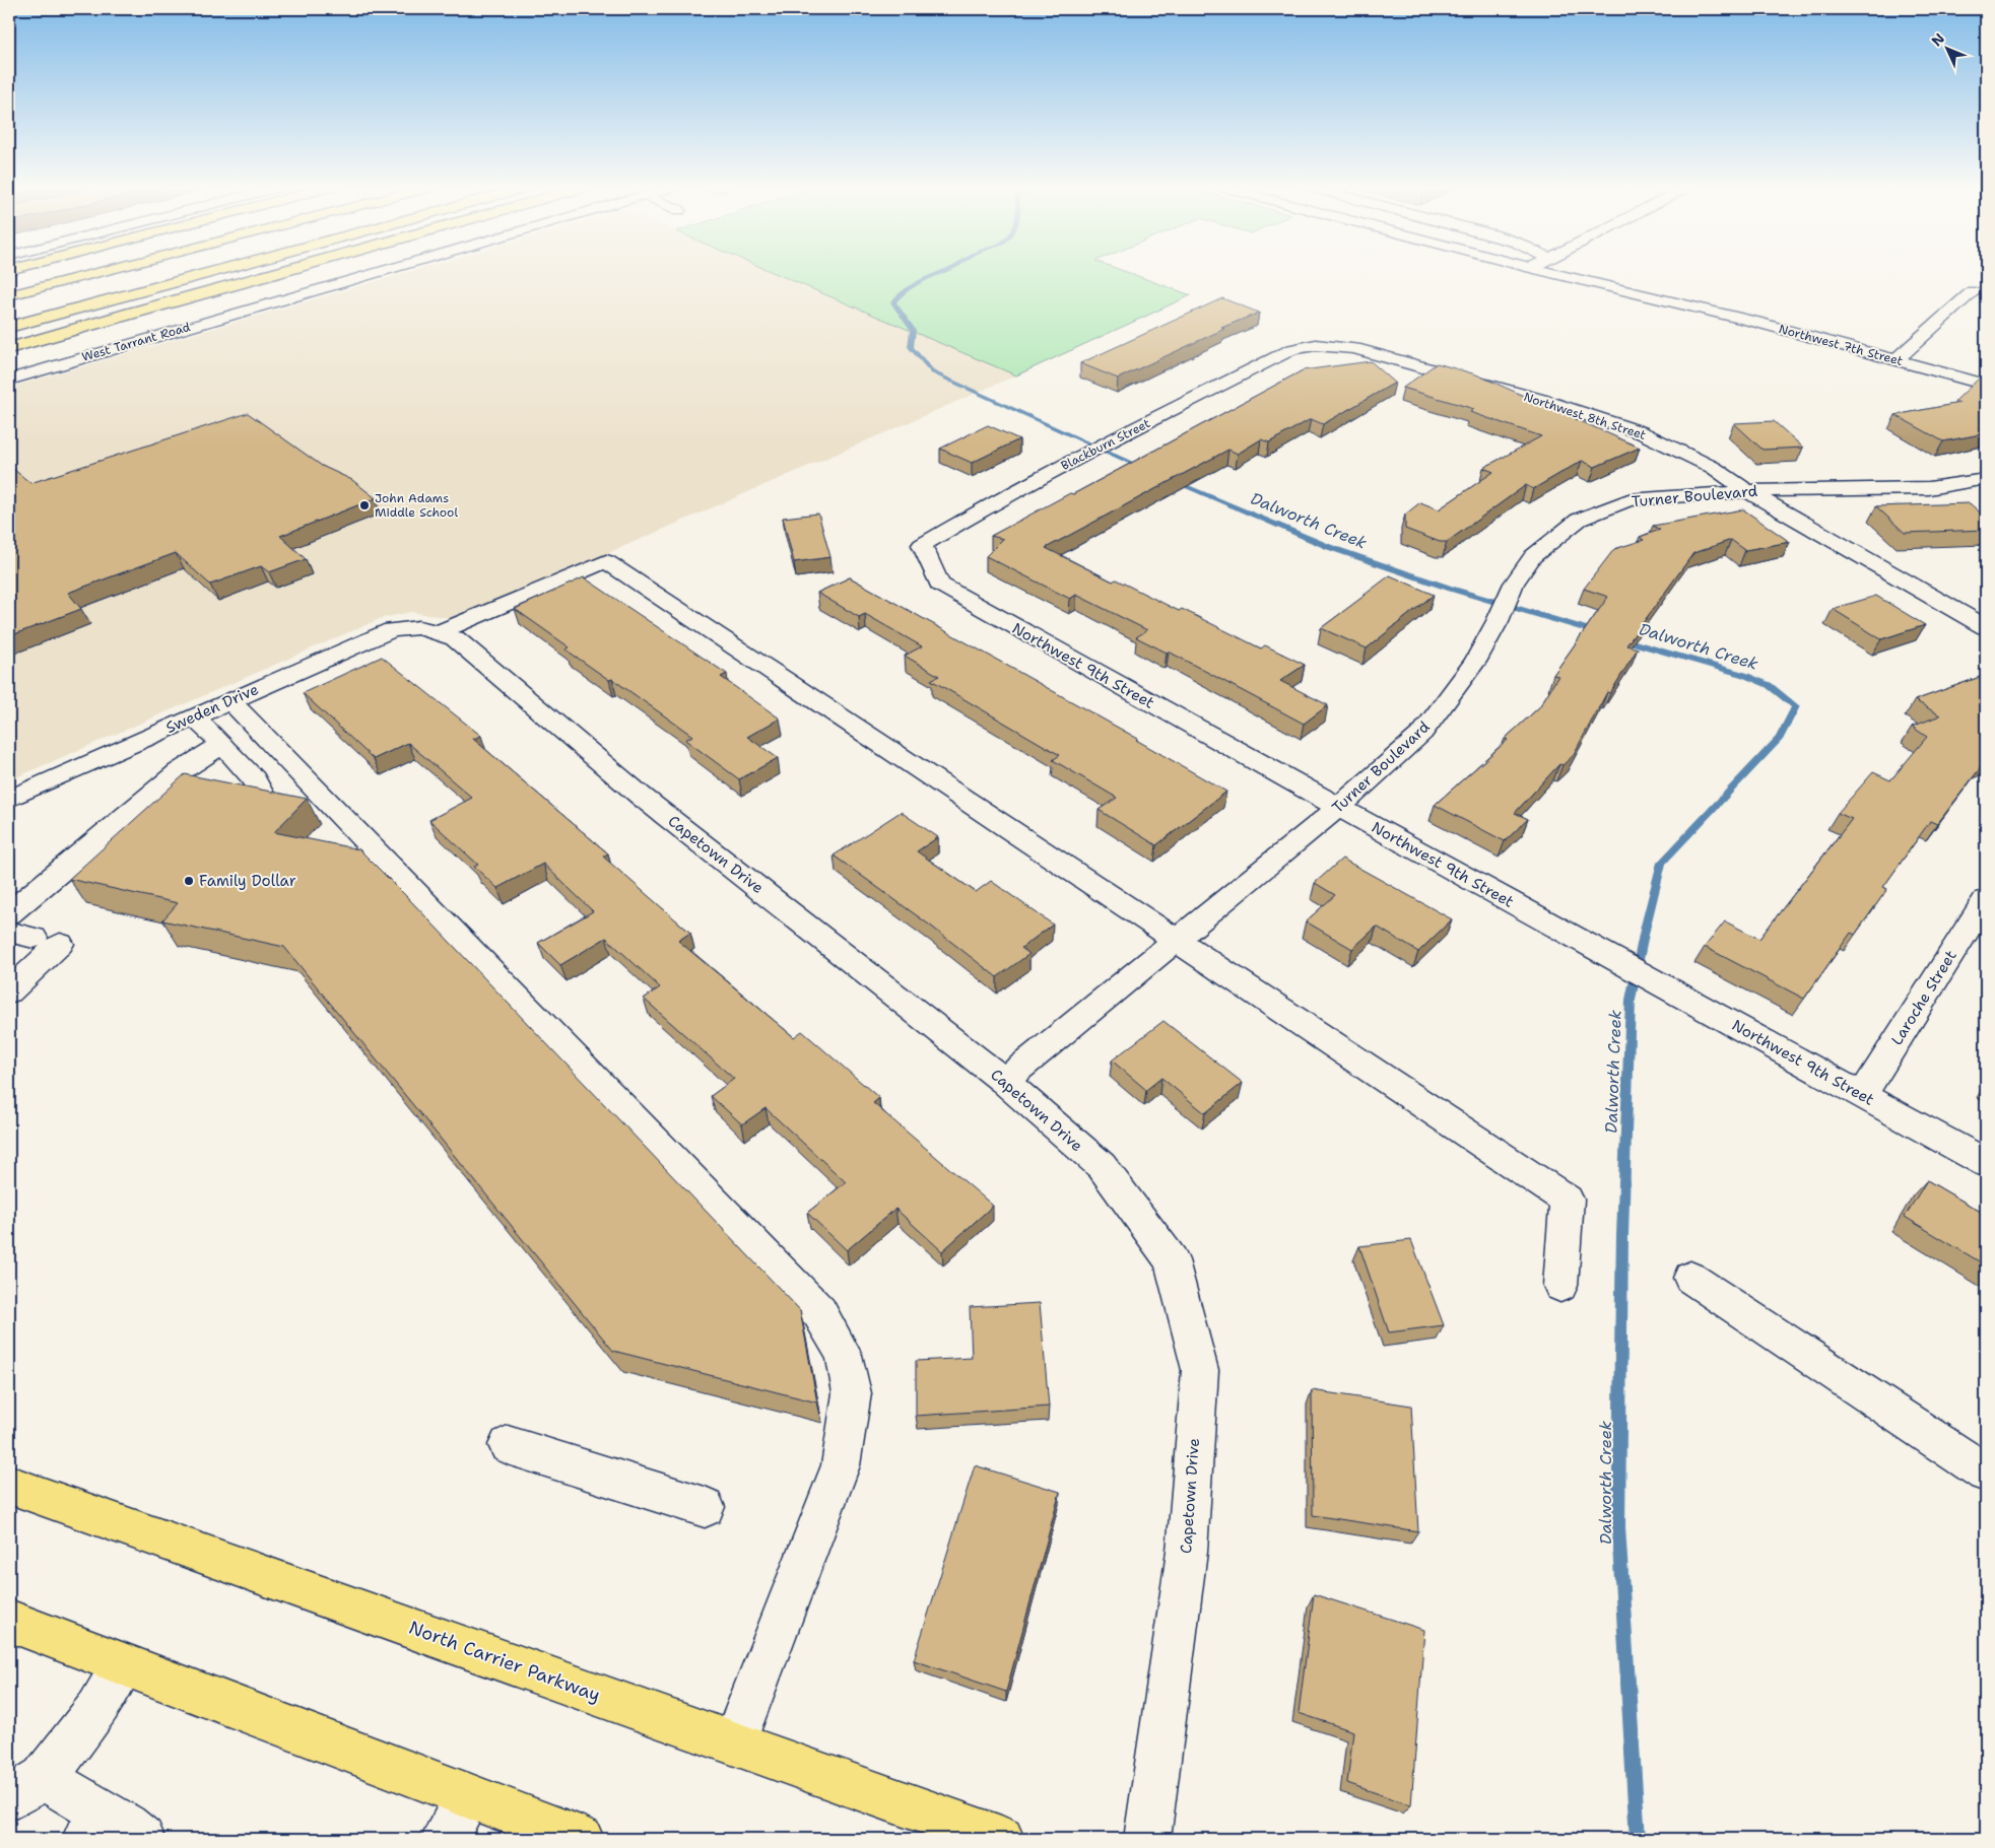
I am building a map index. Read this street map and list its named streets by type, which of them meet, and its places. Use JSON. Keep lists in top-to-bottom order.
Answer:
{
  "streets": {
    "main road": ["North Carrier Parkway"],
    "street": [
      "West Tarrant Road",
      "Northwest 7th Street",
      "Northwest 8th Street",
      "Blackburn Street",
      "Turner Boulevard",
      "Northwest 9th Street",
      "Sweden Drive",
      "Capetown Drive",
      "Laroche Street"
    ]
  },
  "crossings": [
    ["Northwest 8th Street", "Blackburn Street"],
    ["Northwest 8th Street", "Turner Boulevard"],
    ["Blackburn Street", "Northwest 9th Street"],
    ["Turner Boulevard", "Northwest 9th Street"],
    ["Turner Boulevard", "Capetown Drive"],
    ["Northwest 9th Street", "Laroche Street"],
    ["Sweden Drive", "Capetown Drive"]
  ],
  "water": ["Dalworth Creek"],
  "places": ["John Adams Middle School", "Family Dollar"],
  "north": "top left"
}
